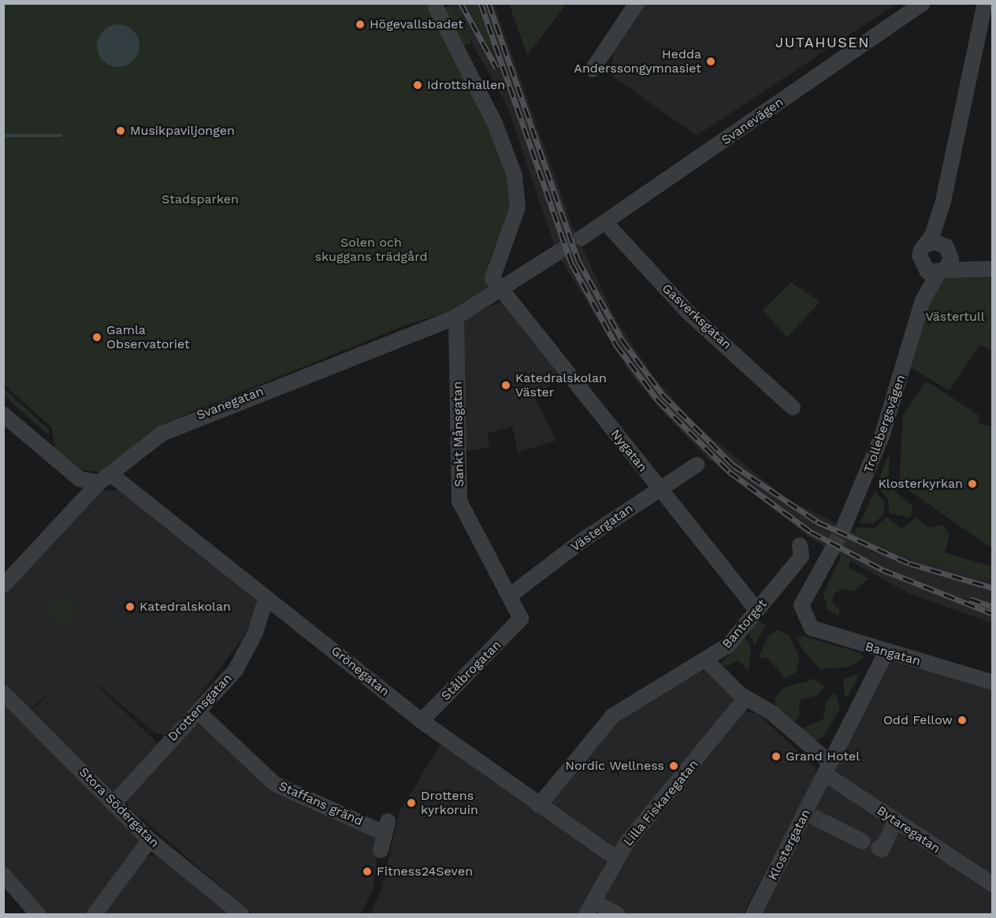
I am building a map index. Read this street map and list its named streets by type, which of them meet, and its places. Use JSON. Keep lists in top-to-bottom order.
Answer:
{
  "streets": {
    "street": [
      "Svanevägen",
      "Gasverksgatan",
      "Svanegatan",
      "Trollebergsvägen",
      "Sankt Månsgatan",
      "Nygatan",
      "Västergatan",
      "Bantorget",
      "Bangatan",
      "Stålbrogatan",
      "Grönegatan",
      "Drottensgatan",
      "Lilla Fiskaregatan",
      "Staffans gränd",
      "Stora Södergatan",
      "Bytaregatan",
      "Klostergatan"
    ]
  },
  "crossings": [
    ["Svanevägen", "Gasverksgatan"],
    ["Svanegatan", "Sankt Månsgatan"],
    ["Svanegatan", "Nygatan"],
    ["Svanegatan", "Grönegatan"],
    ["Sankt Månsgatan", "Västergatan"],
    ["Sankt Månsgatan", "Stålbrogatan"],
    ["Nygatan", "Västergatan"],
    ["Nygatan", "Bantorget"],
    ["Bantorget", "Grönegatan"],
    ["Stålbrogatan", "Grönegatan"],
    ["Grönegatan", "Drottensgatan"],
    ["Grönegatan", "Lilla Fiskaregatan"],
    ["Drottensgatan", "Staffans gränd"],
    ["Drottensgatan", "Stora Södergatan"],
    ["Bytaregatan", "Klostergatan"]
  ],
  "districts": ["JUTAHUSEN"],
  "parks": ["Stadsparken", "Solen och skuggans trädgård", "Västertull"],
  "places": [
    "Högevallsbadet",
    "Hedda Anderssongymnasiet",
    "Idrottshallen",
    "Musikpaviljongen",
    "Gamla Observatoriet",
    "Katedralskolan Väster",
    "Klosterkyrkan",
    "Katedralskolan",
    "Odd Fellow",
    "Grand Hotel",
    "Nordic Wellness",
    "Drottens kyrkoruin",
    "Fitness24Seven"
  ]
}
